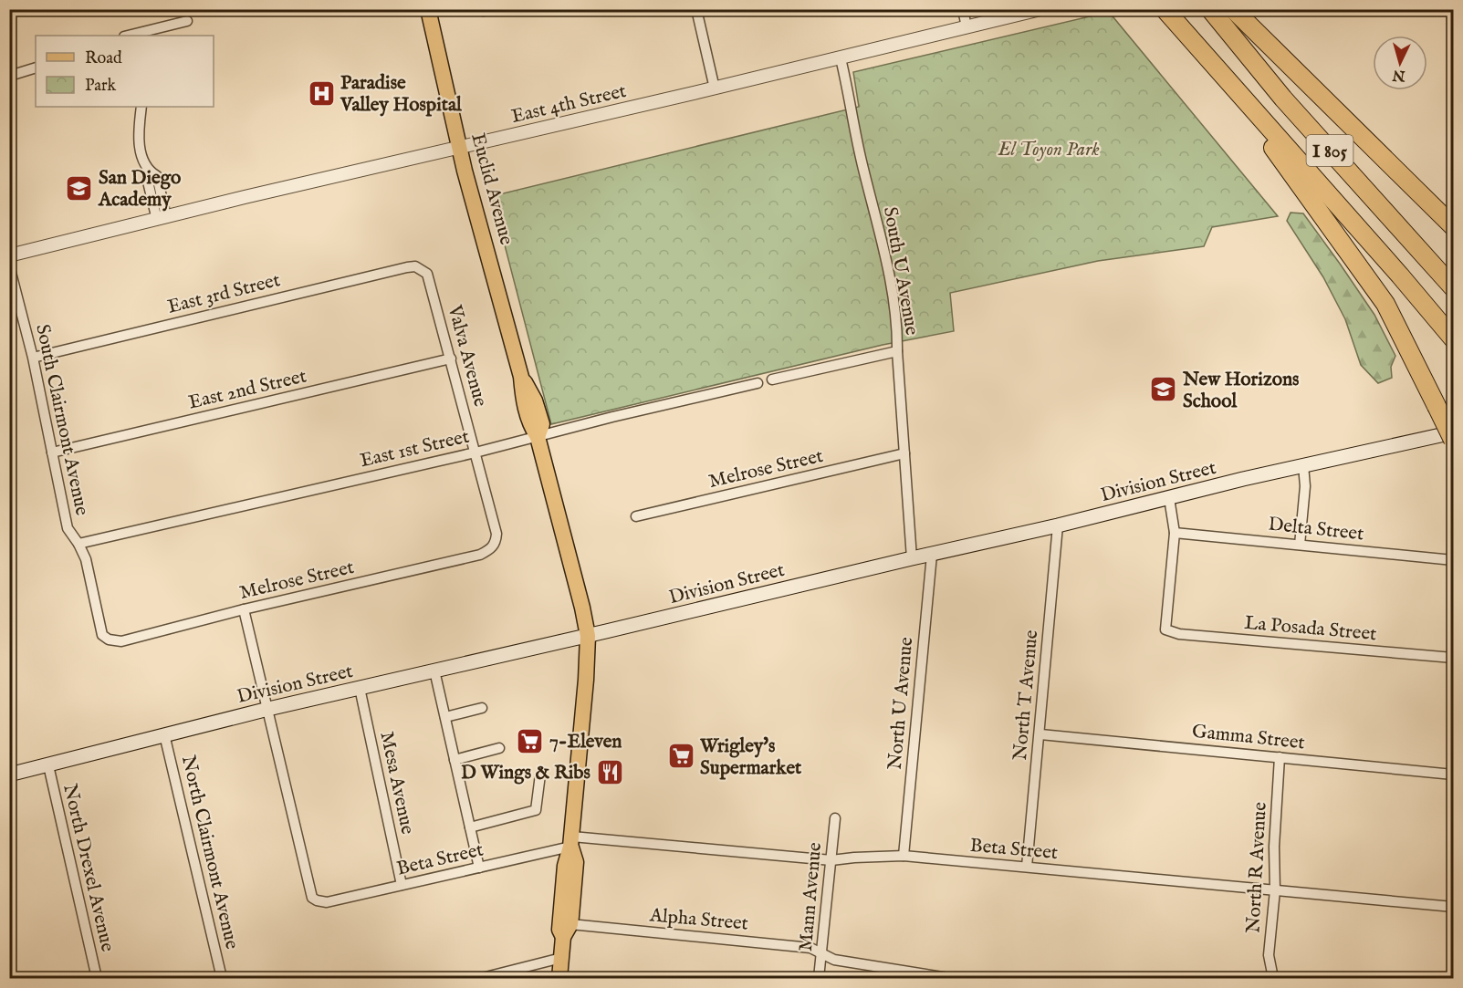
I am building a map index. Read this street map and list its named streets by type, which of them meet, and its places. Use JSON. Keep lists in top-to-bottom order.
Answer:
{
  "streets": {
    "highway": ["I 805"],
    "main road": ["Euclid Avenue", "Division Street"],
    "street": [
      "East 4th Street",
      "South U Avenue",
      "East 3rd Street",
      "Valva Avenue",
      "East 2nd Street",
      "South Clairmont Avenue",
      "East 1st Street",
      "Melrose Street",
      "Delta Street",
      "La Posada Street",
      "North T Avenue",
      "North U Avenue",
      "Gamma Street",
      "Mesa Avenue",
      "Beta Street",
      "North Clairmont Avenue",
      "North Drexel Avenue",
      "North R Avenue",
      "Mann Avenue",
      "Alpha Street"
    ]
  },
  "crossings": [
    ["East 4th Street", "Euclid Avenue"],
    ["East 4th Street", "South U Avenue"],
    ["Euclid Avenue", "East 1st Street"],
    ["Euclid Avenue", "Division Street"],
    ["Euclid Avenue", "Beta Street"],
    ["Euclid Avenue", "Alpha Street"],
    ["South U Avenue", "Melrose Street"],
    ["South U Avenue", "Division Street"],
    ["East 3rd Street", "Valva Avenue"],
    ["East 3rd Street", "South Clairmont Avenue"],
    ["Valva Avenue", "East 2nd Street"],
    ["Valva Avenue", "East 1st Street"],
    ["Valva Avenue", "Melrose Street"],
    ["East 2nd Street", "South Clairmont Avenue"],
    ["South Clairmont Avenue", "East 1st Street"],
    ["South Clairmont Avenue", "Melrose Street"],
    ["Division Street", "North T Avenue"],
    ["Division Street", "North U Avenue"],
    ["Division Street", "Mesa Avenue"],
    ["Division Street", "Beta Street"],
    ["Division Street", "North Clairmont Avenue"],
    ["Division Street", "North Drexel Avenue"],
    ["Delta Street", "La Posada Street"],
    ["North T Avenue", "Gamma Street"],
    ["North T Avenue", "Beta Street"],
    ["North U Avenue", "Beta Street"],
    ["Gamma Street", "North R Avenue"],
    ["Mesa Avenue", "Beta Street"],
    ["Beta Street", "North R Avenue"],
    ["Beta Street", "Mann Avenue"],
    ["Mann Avenue", "Alpha Street"]
  ],
  "parks": ["El Toyon Park"],
  "places": {
    "hospital": ["Paradise Valley Hospital"],
    "school or university": ["San Diego Academy", "New Horizons School"],
    "supermarket": ["7-Eleven", "Wrigley's Supermarket"],
    "restaurant": ["D Wings & Ribs"]
  },
  "legend": ["Road", "Park"],
  "north": "bottom"
}
